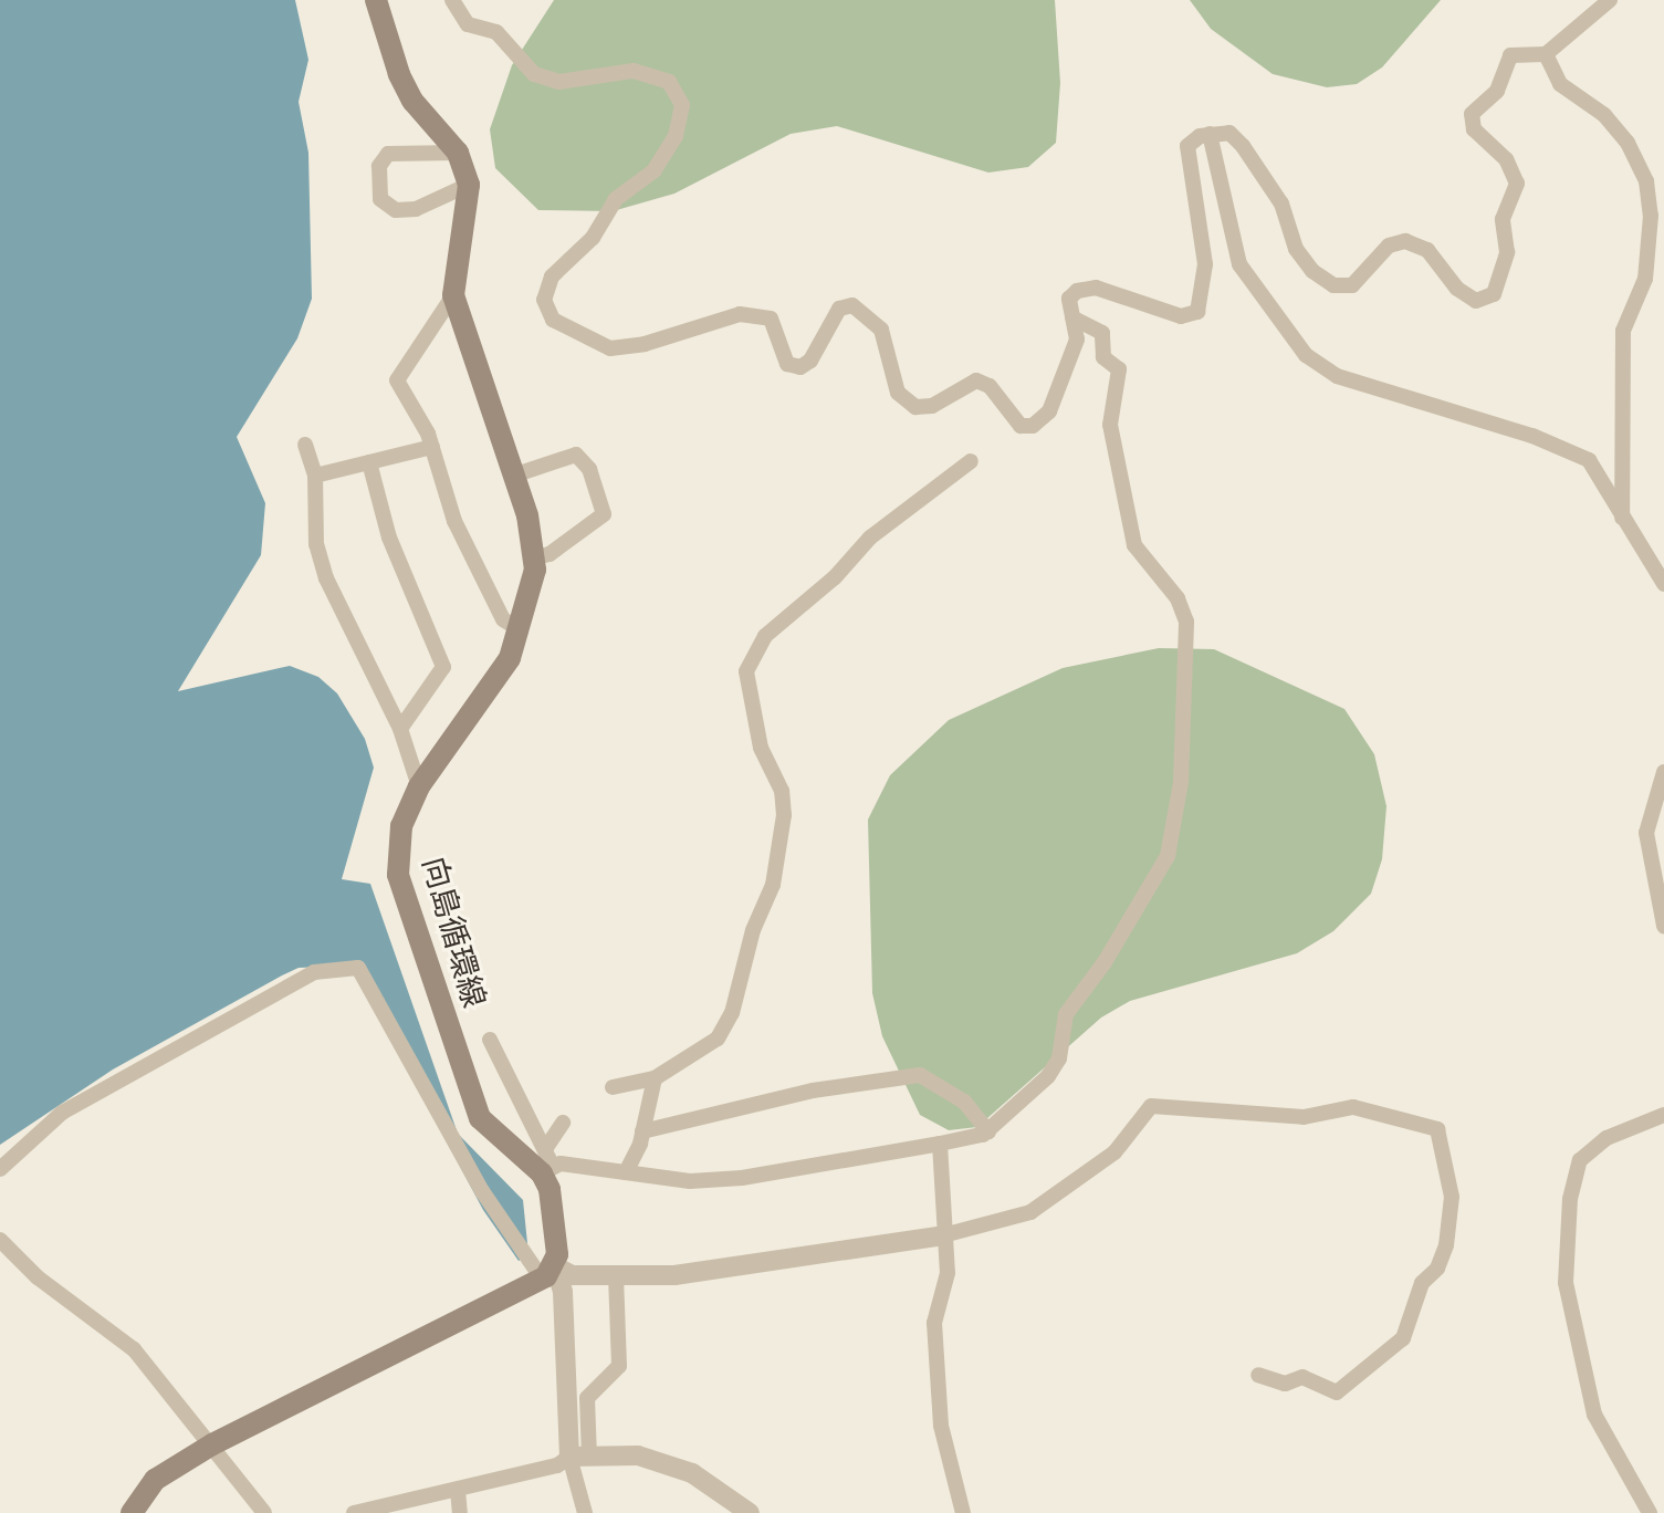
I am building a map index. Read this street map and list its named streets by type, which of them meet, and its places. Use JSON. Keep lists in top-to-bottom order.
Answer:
{
  "streets": {
    "main road": ["向島循環線"]
  }
}
